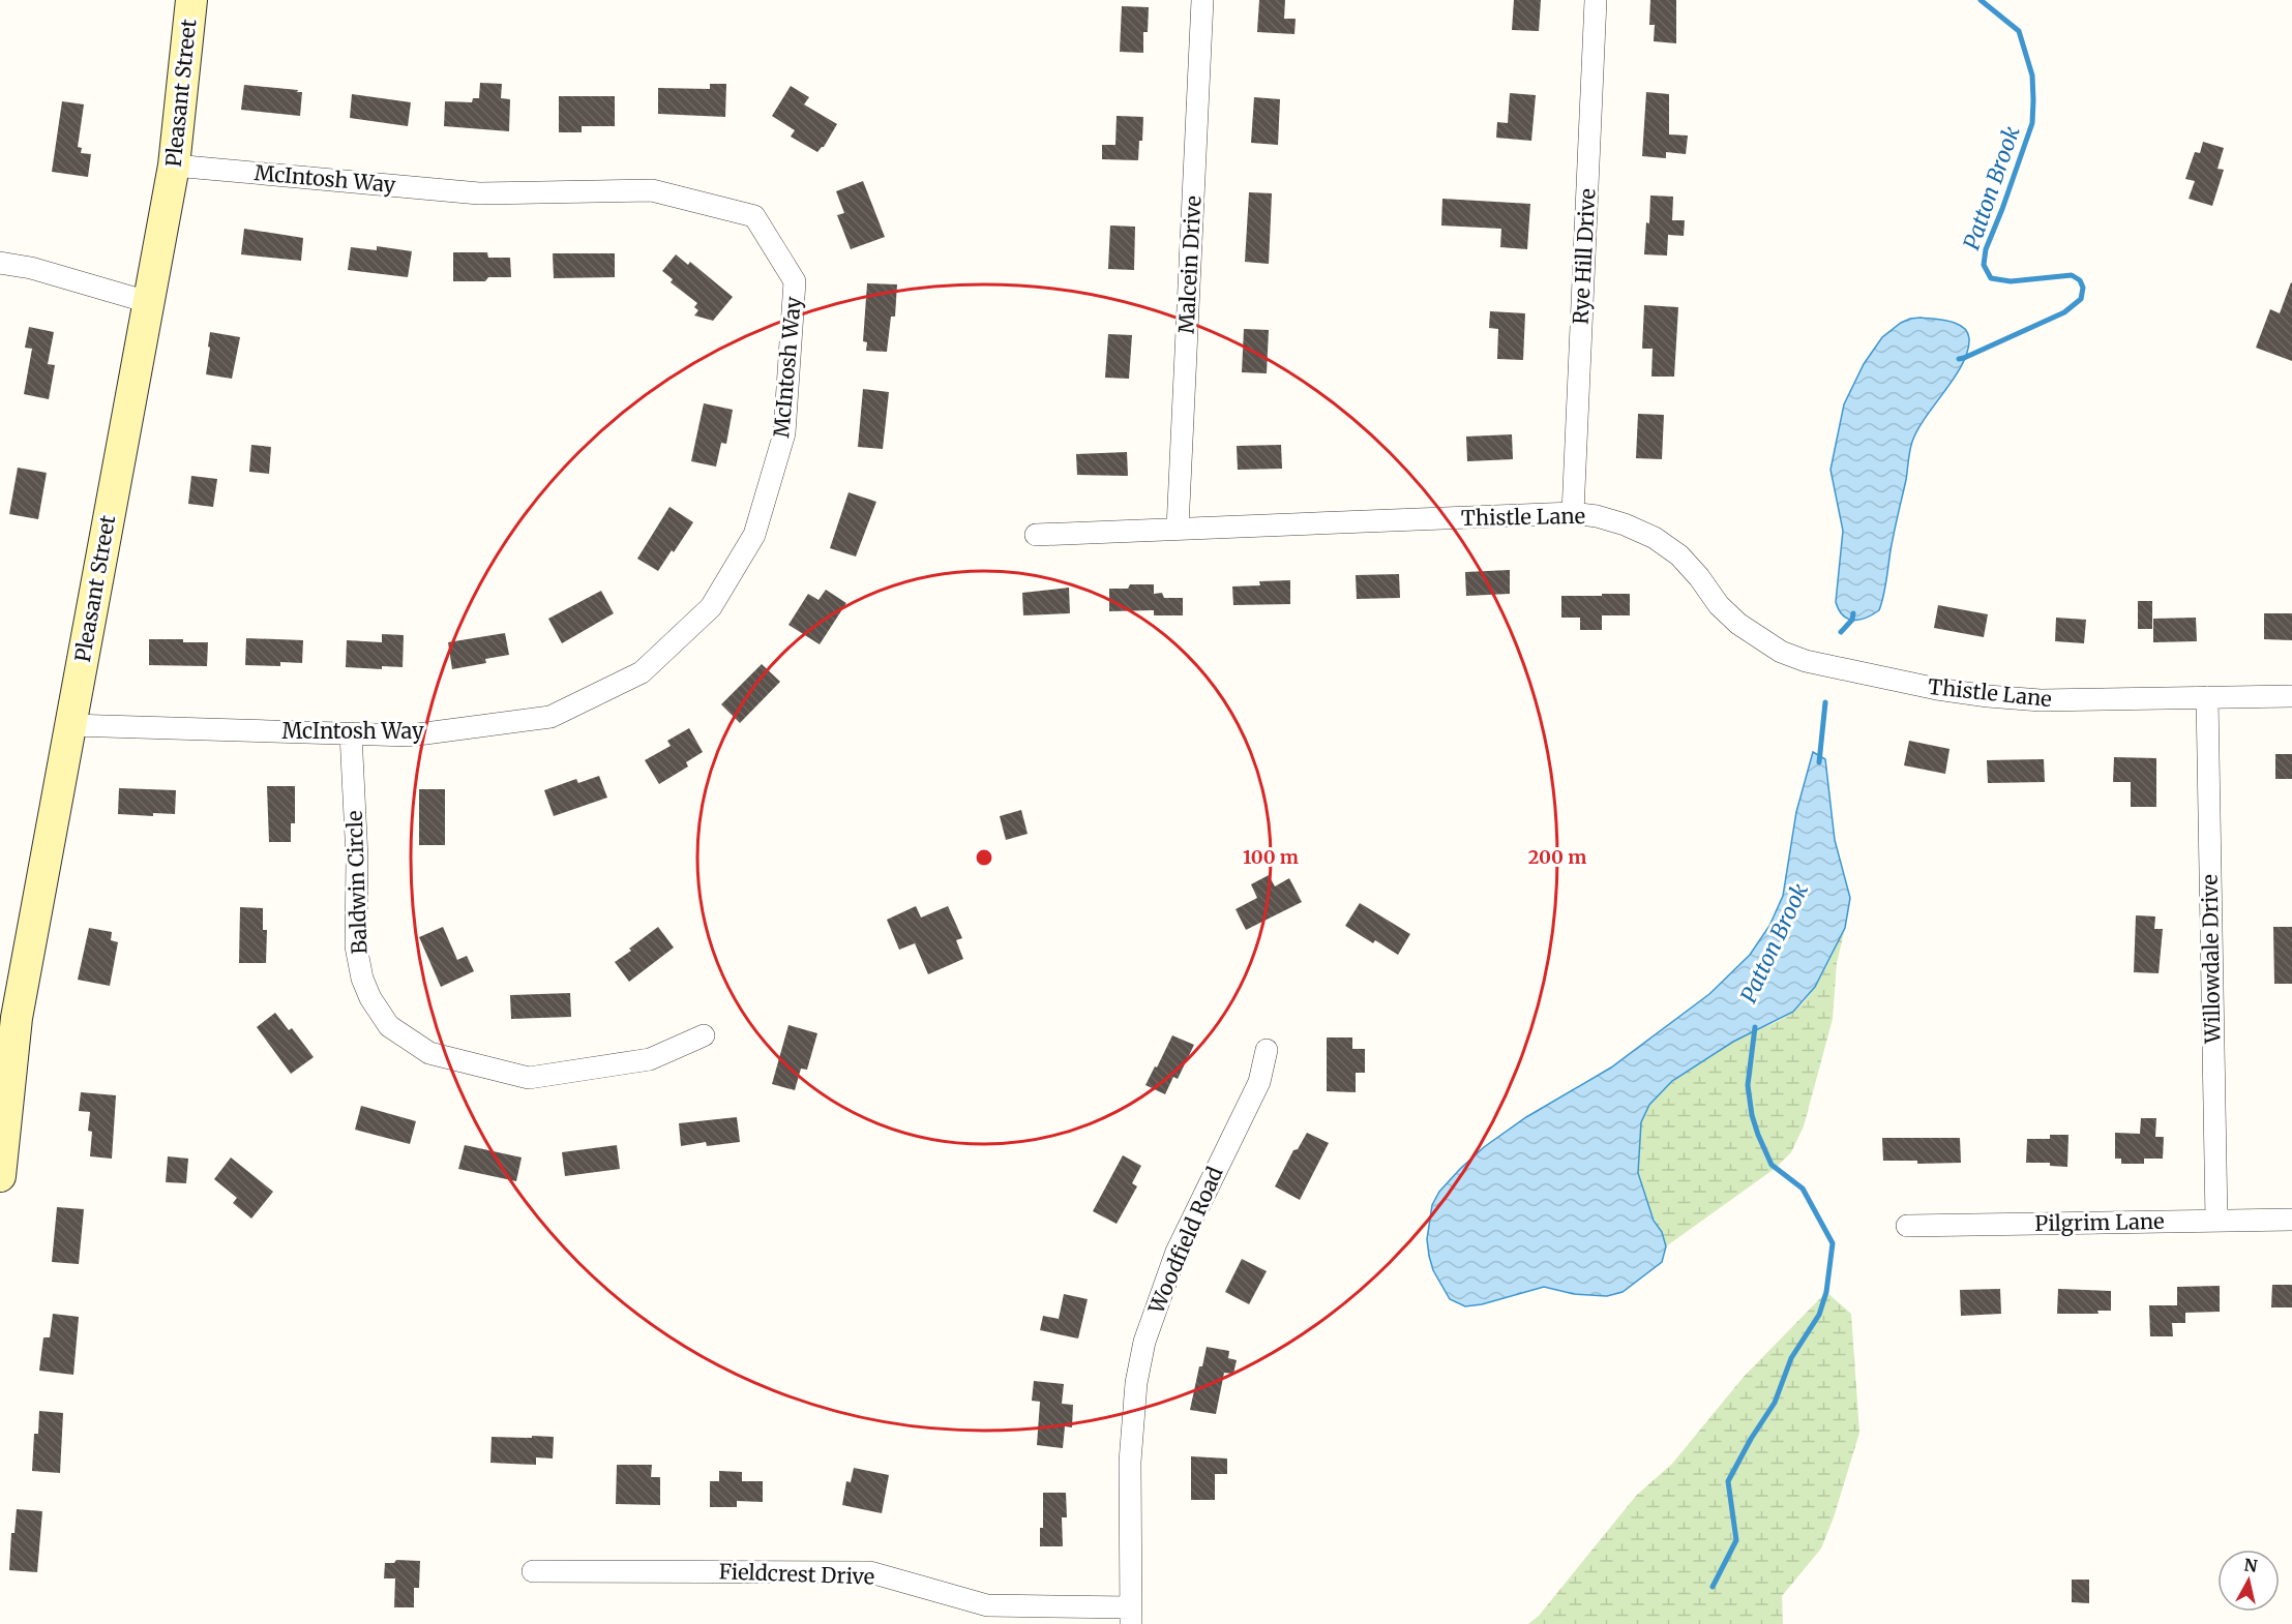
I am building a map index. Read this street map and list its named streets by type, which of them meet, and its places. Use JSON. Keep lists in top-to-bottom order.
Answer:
{
  "streets": {
    "street": [
      "Pleasant Street",
      "McIntosh Way",
      "Rye Hill Drive",
      "Malcein Drive",
      "Thistle Lane",
      "Baldwin Circle",
      "Willowdale Drive",
      "Pilgrim Lane",
      "Woodfield Road",
      "Fieldcrest Drive"
    ]
  },
  "crossings": [
    ["Pleasant Street", "McIntosh Way"],
    ["McIntosh Way", "Baldwin Circle"],
    ["Rye Hill Drive", "Thistle Lane"],
    ["Malcein Drive", "Thistle Lane"],
    ["Thistle Lane", "Willowdale Drive"],
    ["Willowdale Drive", "Pilgrim Lane"],
    ["Woodfield Road", "Fieldcrest Drive"]
  ],
  "water": ["Patton Brook"],
  "north": "top",
  "rings": ["100 m", "200 m"]
}
